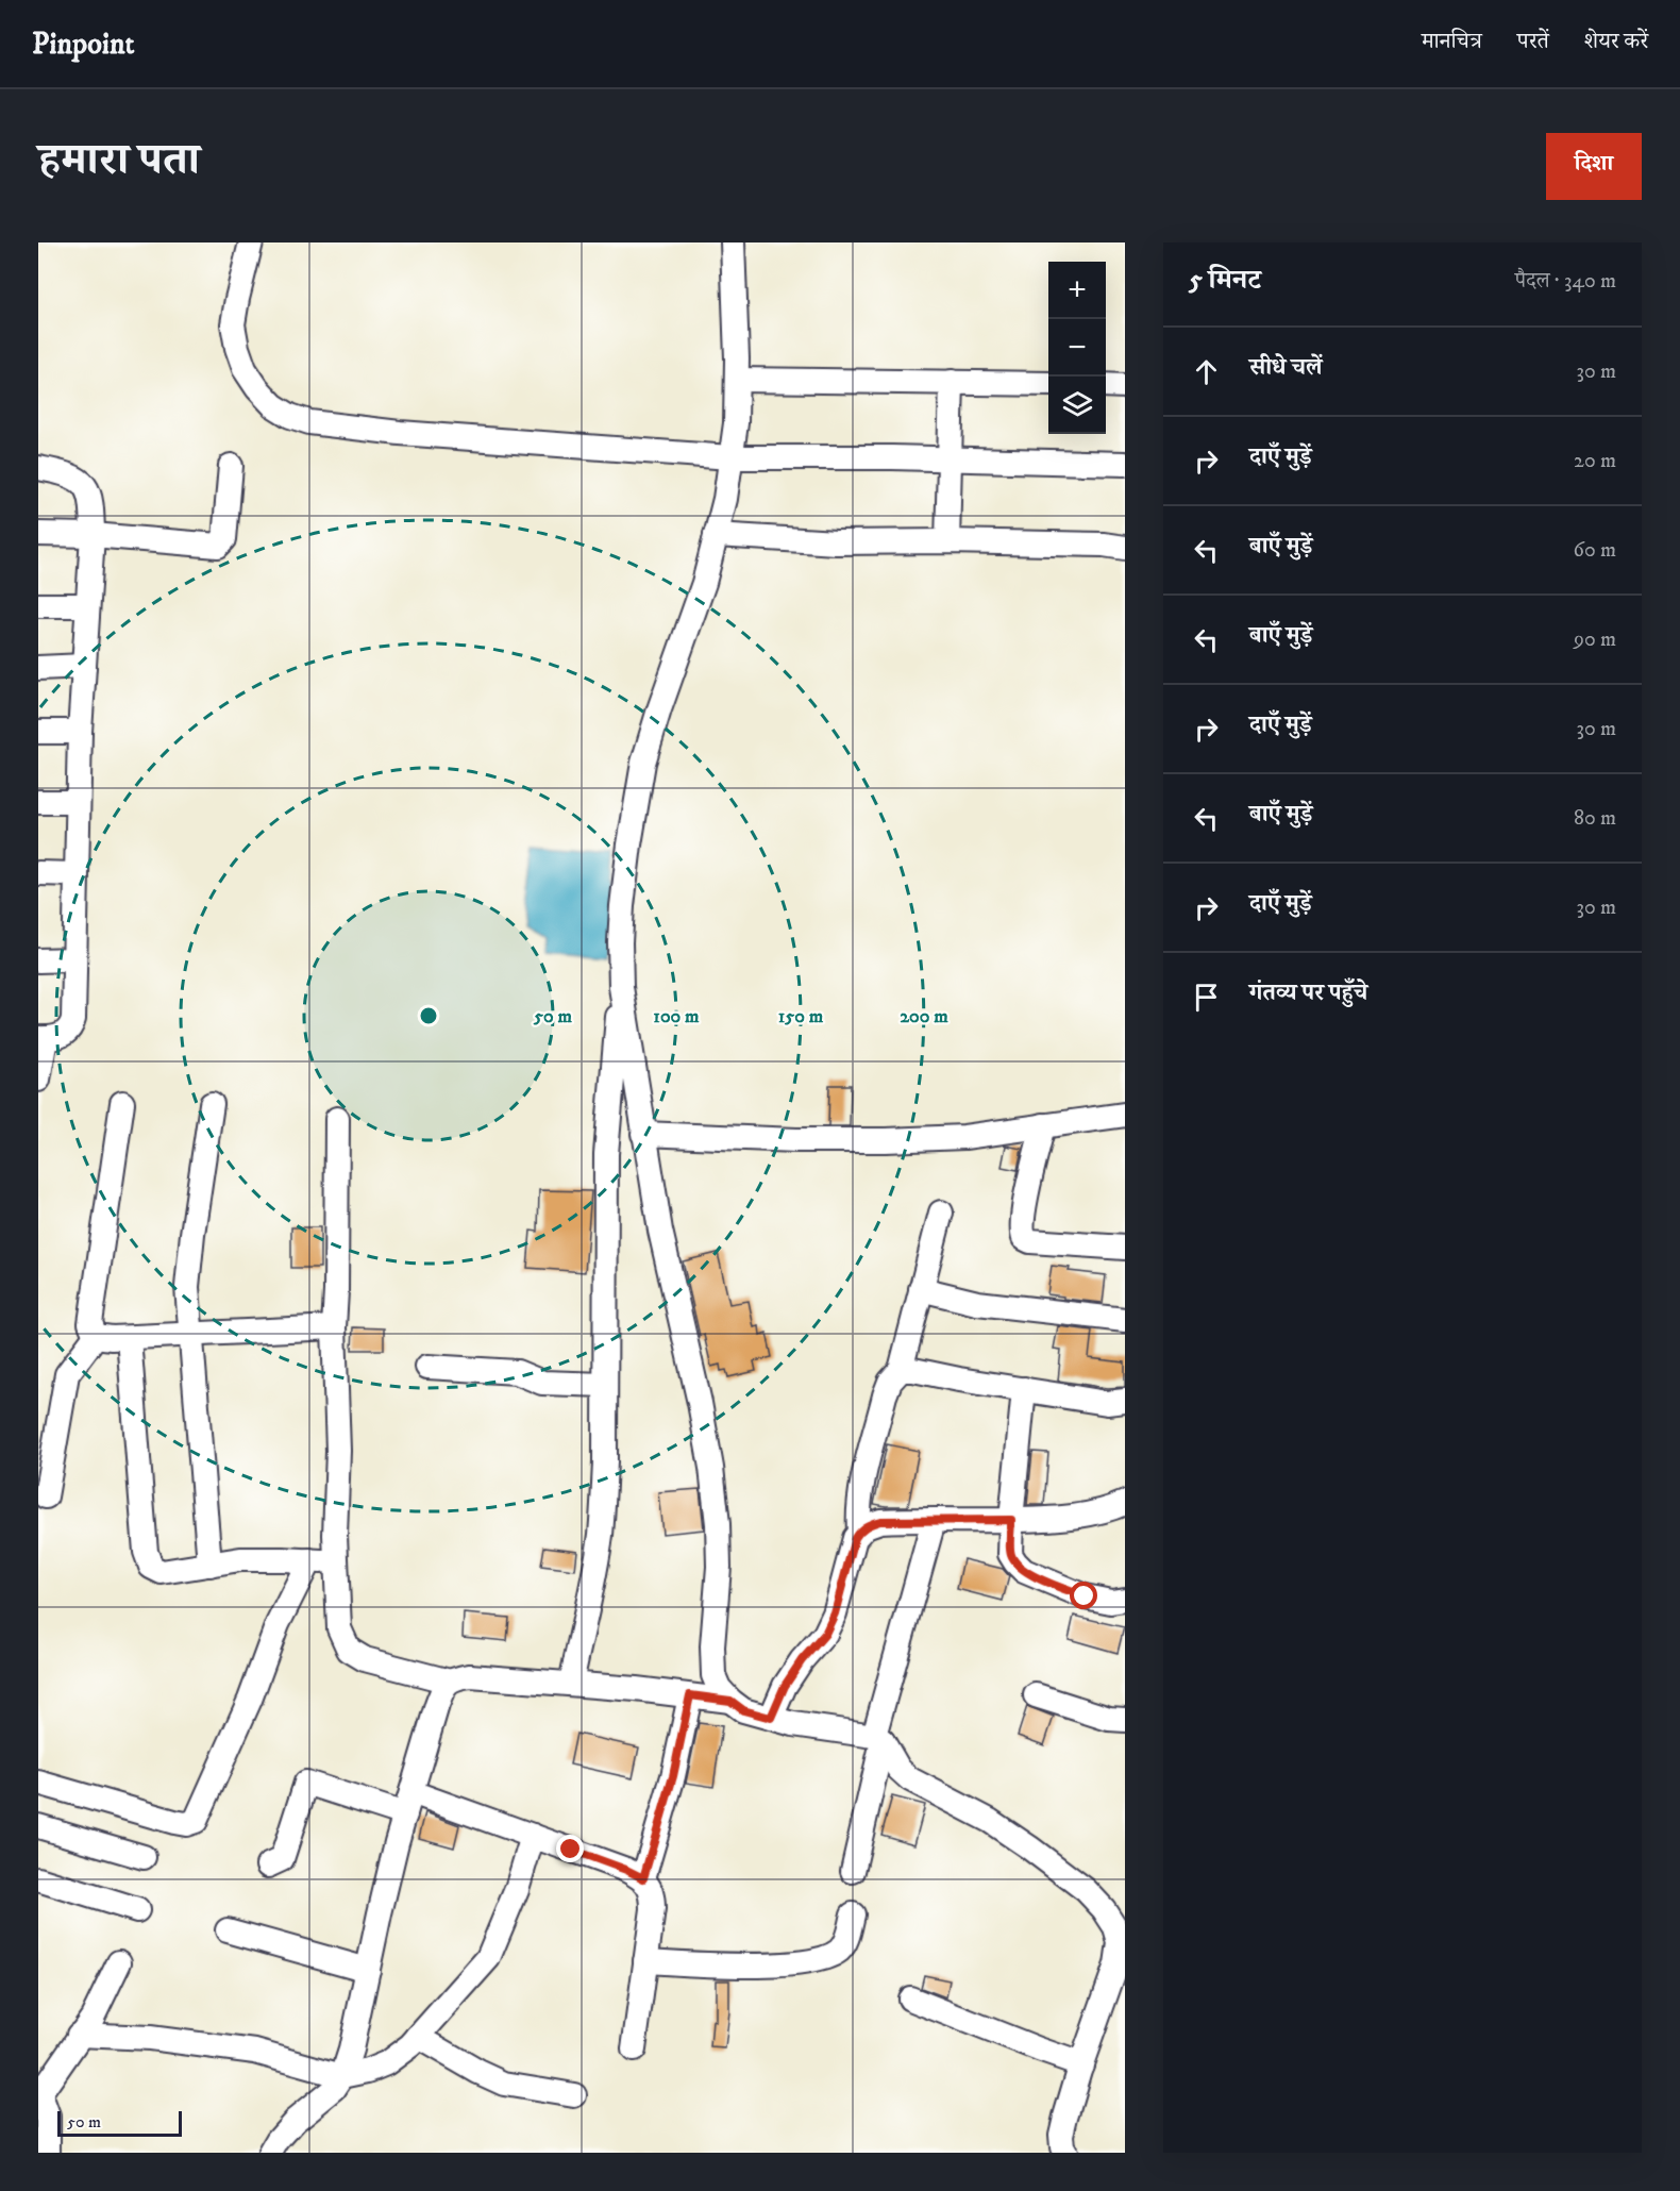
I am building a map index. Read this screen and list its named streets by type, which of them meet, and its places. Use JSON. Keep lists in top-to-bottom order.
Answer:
{
  "scale_bar": "50 m",
  "page": {
    "header": "Pinpoint",
    "nav": ["मानचित्र", "परतें", "शेयर करें"],
    "title": "हमारा पता",
    "buttons": "दिशा",
    "heading": ["5 मिनट", "पैदल · 340 m"],
    "map_buttons": ["+", "−"],
    "list": [
      ["सीधे चलें", "30 m"],
      ["दाएँ मुड़ें", "20 m"],
      ["बाएँ मुड़ें", "60 m"],
      ["बाएँ मुड़ें", "90 m"],
      ["दाएँ मुड़ें", "30 m"],
      ["बाएँ मुड़ें", "80 m"],
      ["दाएँ मुड़ें", "30 m"],
      "गंतव्य पर पहुँचे"
    ],
    "scale": "50 m"
  },
  "rings": [
    "50 m",
    "100 m",
    "150 m",
    "200 m"
  ]
}
